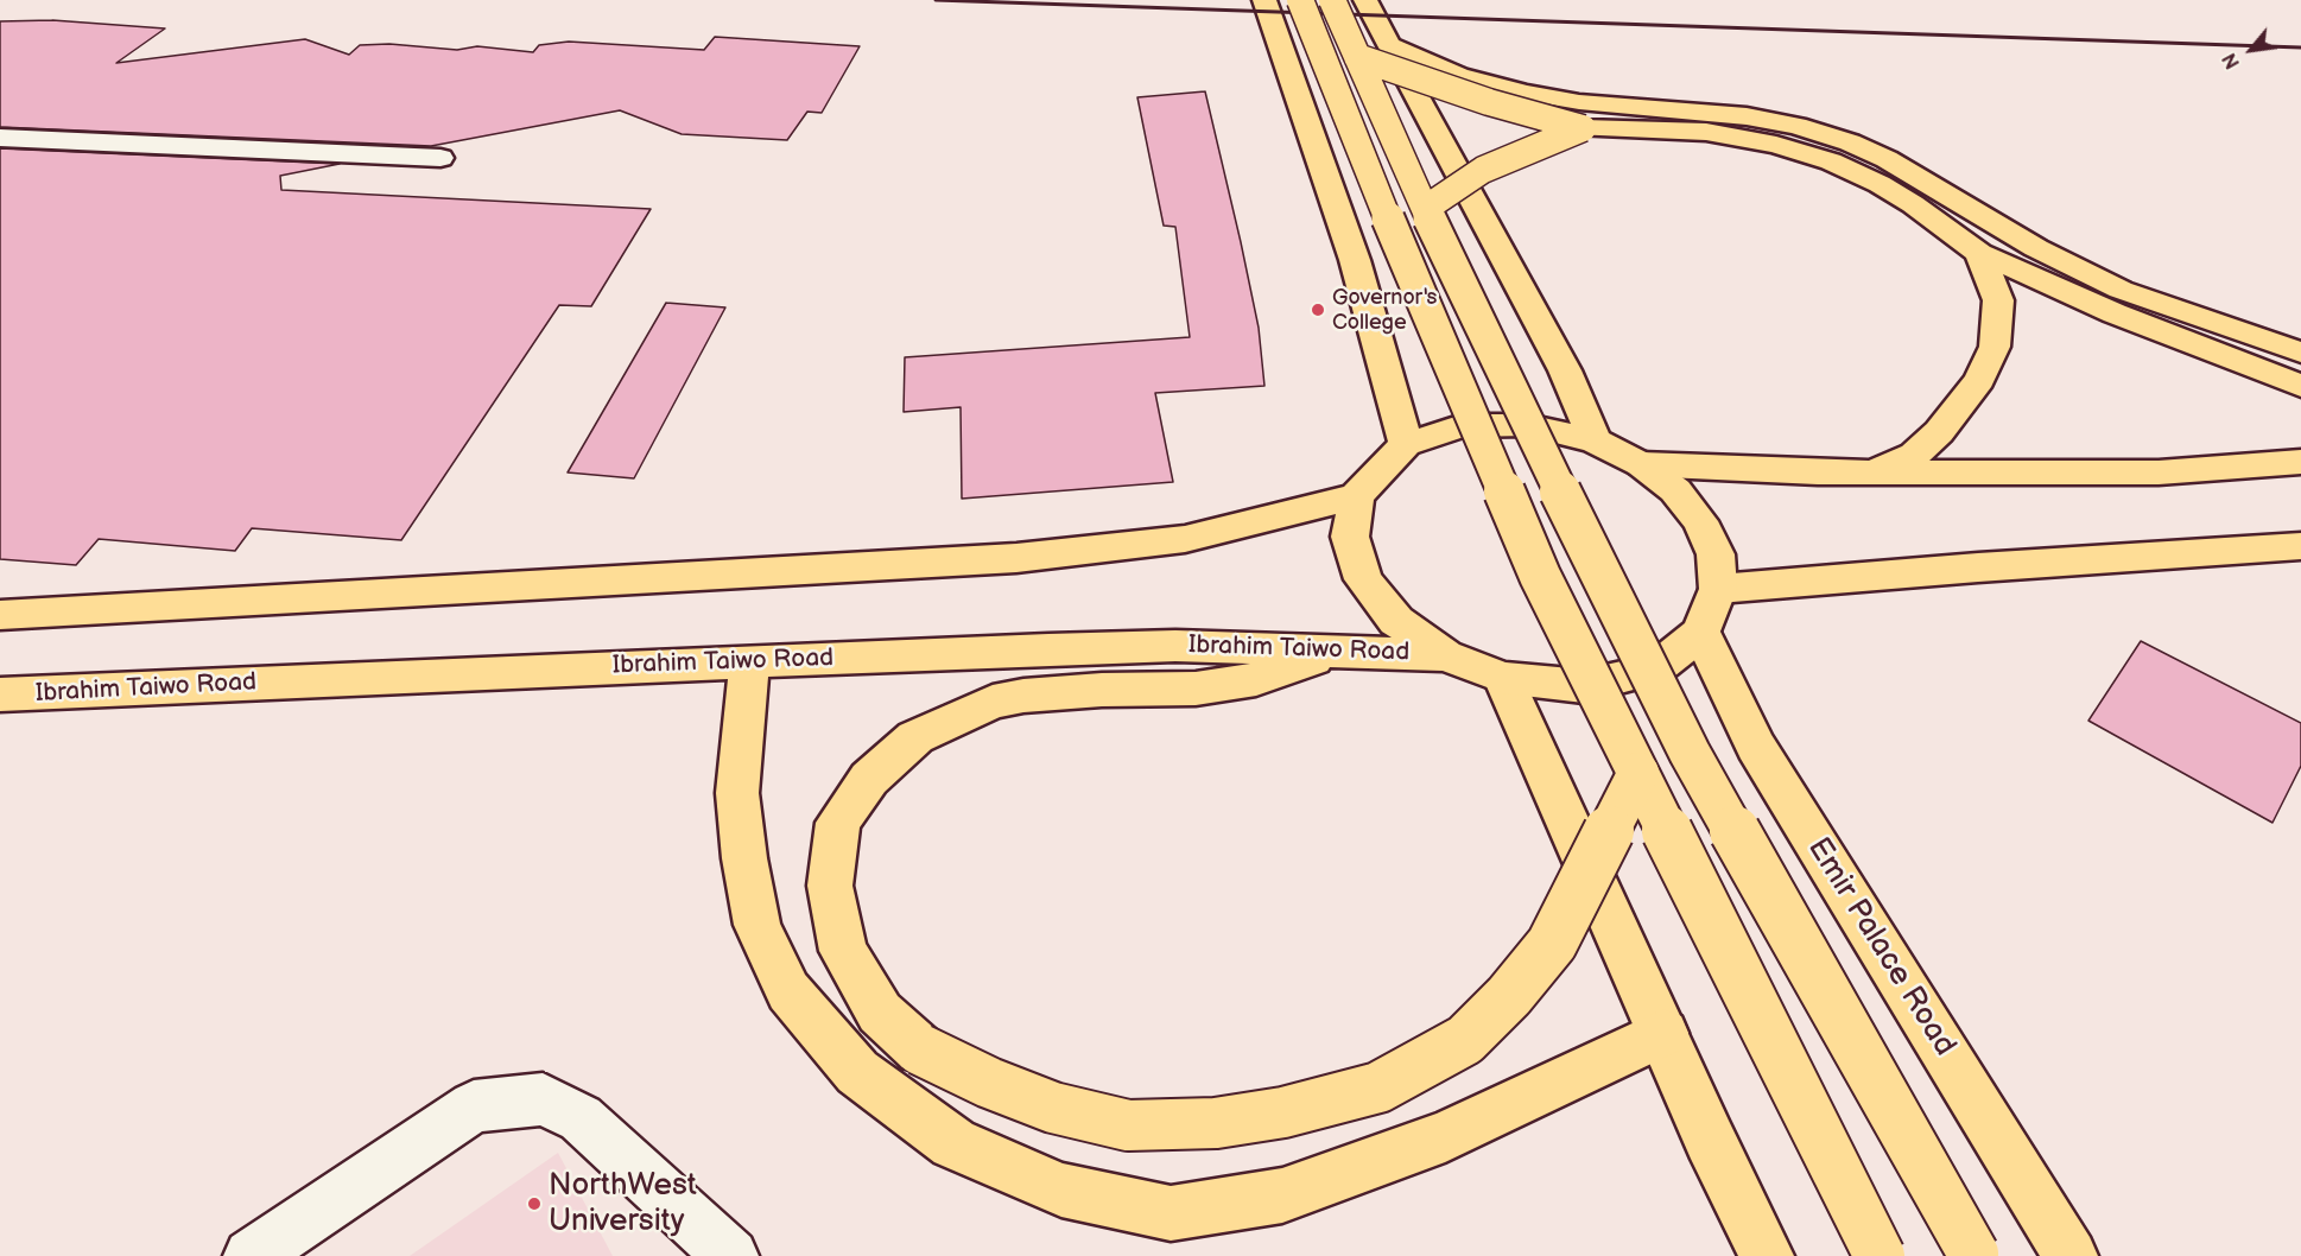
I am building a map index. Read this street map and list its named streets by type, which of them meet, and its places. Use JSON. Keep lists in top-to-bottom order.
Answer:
{
  "streets": {
    "main road": ["Ibrahim Taiwo Road", "Emir Palace Road"]
  },
  "places": ["Governor's College", "NorthWest University"],
  "north": "bottom left"
}
